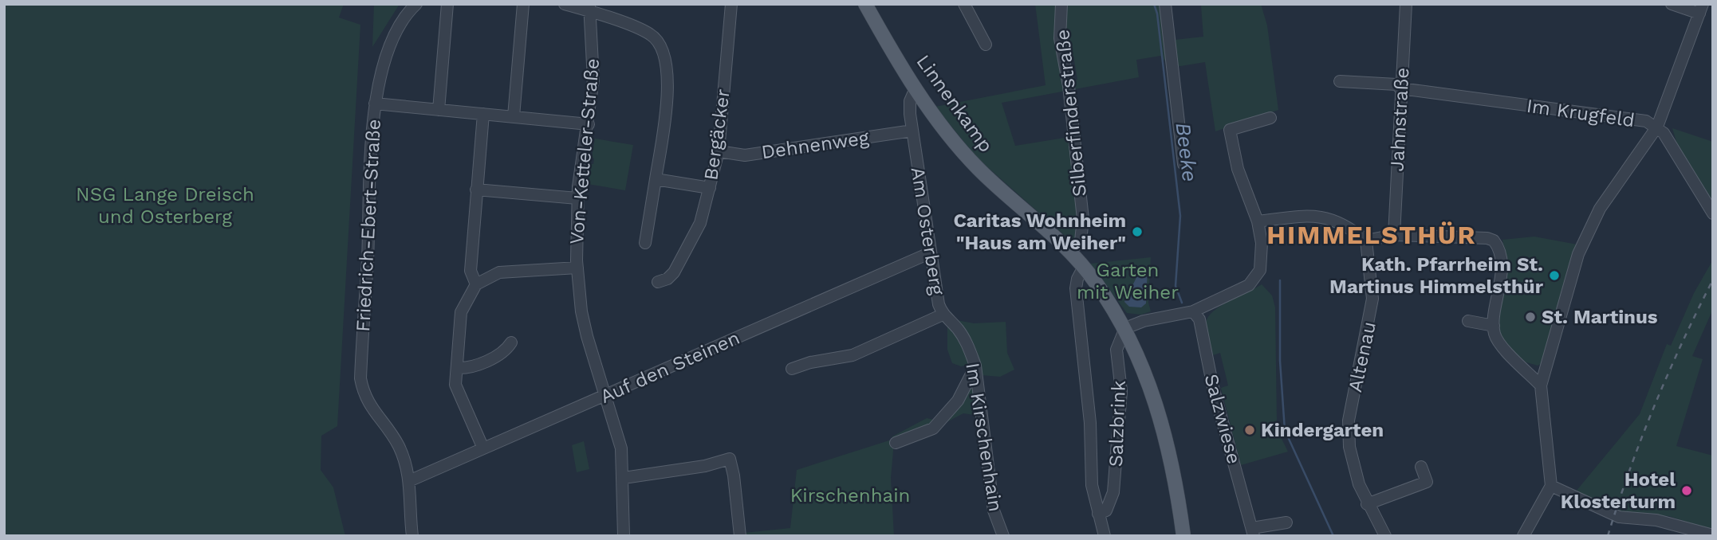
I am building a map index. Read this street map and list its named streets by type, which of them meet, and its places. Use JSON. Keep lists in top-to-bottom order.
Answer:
{
  "streets": {
    "main road": ["Linnenkamp"],
    "street": [
      "Silberfinderstraße",
      "Im Krugfeld",
      "Jahnstraße",
      "Bergäcker",
      "Dehnenweg",
      "Von-Ketteler-Straße",
      "Friedrich-Ebert-Straße",
      "Am Osterberg",
      "Altenau",
      "Auf den Steinen",
      "Salzwiese",
      "Salzbrink",
      "Im Kirschenhain"
    ]
  },
  "crossings": [
    ["Linnenkamp", "Silberfinderstraße"],
    ["Linnenkamp", "Am Osterberg"],
    ["Linnenkamp", "Salzbrink"],
    ["Im Krugfeld", "Jahnstraße"],
    ["Bergäcker", "Dehnenweg"],
    ["Dehnenweg", "Am Osterberg"],
    ["Von-Ketteler-Straße", "Auf den Steinen"],
    ["Friedrich-Ebert-Straße", "Auf den Steinen"],
    ["Am Osterberg", "Auf den Steinen"],
    ["Am Osterberg", "Im Kirschenhain"]
  ],
  "districts": ["HIMMELSTHÜR"],
  "water": ["Beeke"],
  "parks": ["NSG Lange Dreisch und Osterberg", "Garten mit Weiher", "Kirschenhain"],
  "places": [
    "Caritas Wohnheim \"Haus am Weiher\"",
    "Kath. Pfarrheim St. Martinus Himmelsthür",
    "St. Martinus",
    "Kindergarten",
    "Hotel Klosterturm"
  ]
}
